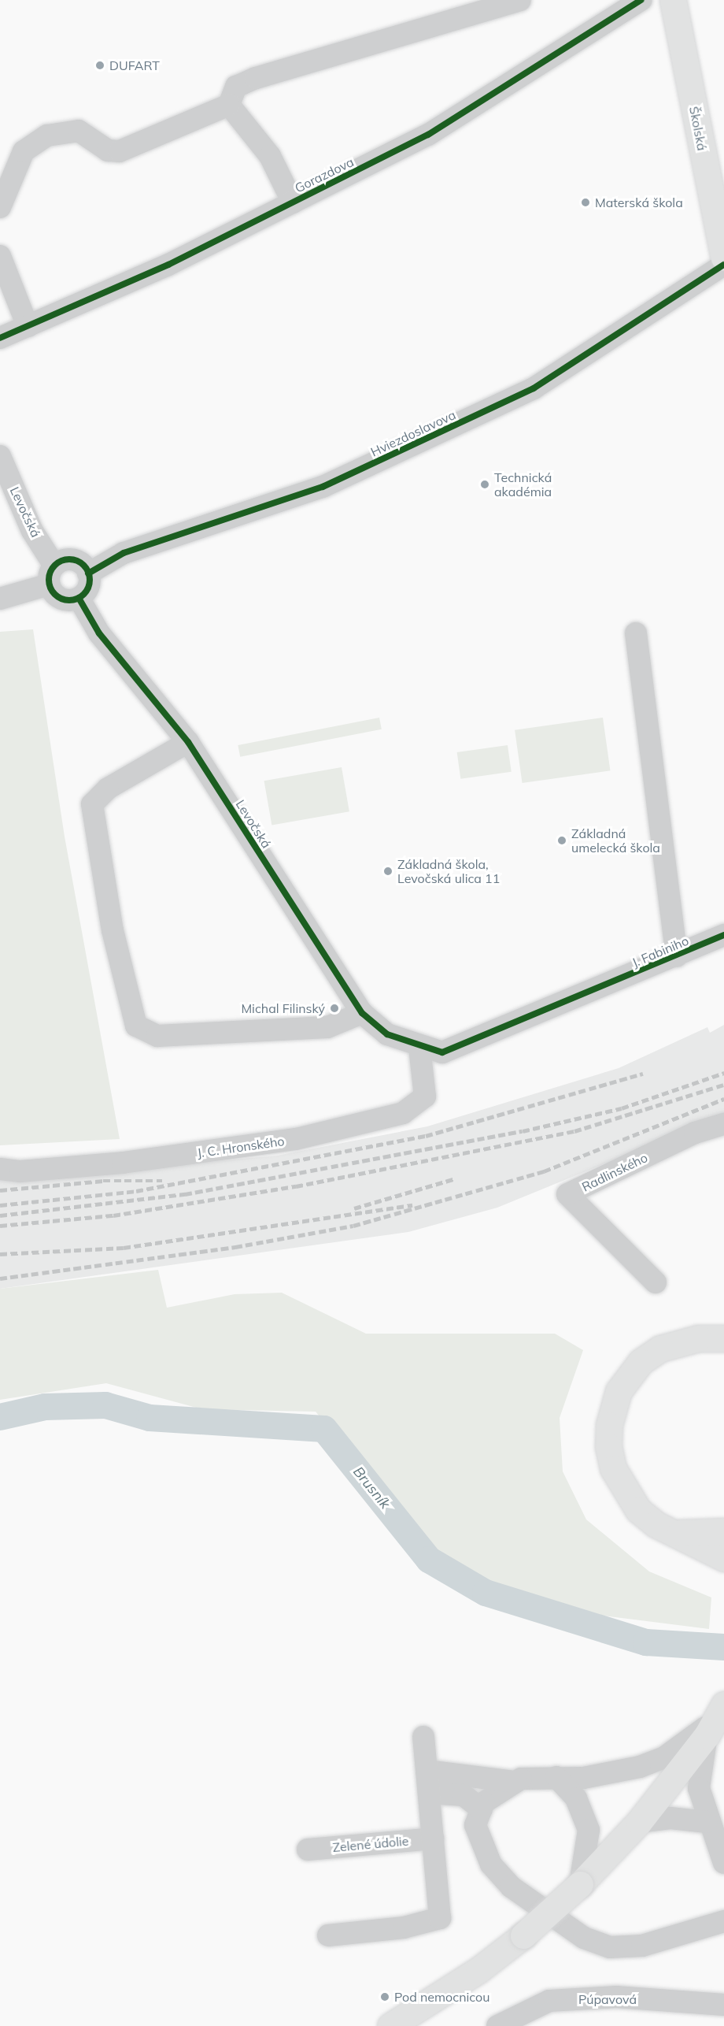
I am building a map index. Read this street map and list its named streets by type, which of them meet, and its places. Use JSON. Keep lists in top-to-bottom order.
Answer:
{
  "streets": {
    "main road": ["Školská"],
    "street": [
      "Gorazdova",
      "Hviezdoslavova",
      "Levočská",
      "J. Fabiniho",
      "J. C. Hronského",
      "Radlinského",
      "Zelené údolie",
      "Púpavová"
    ]
  },
  "crossings": [
    ["Hviezdoslavova", "Levočská"],
    ["Levočská", "J. Fabiniho"],
    ["Levočská", "J. C. Hronského"],
    ["J. Fabiniho", "J. C. Hronského"]
  ],
  "water": ["Brusník"],
  "places": [
    "DUFART",
    "Materská škola",
    "Technická akadémia",
    "Základná umelecká škola",
    "Základná škola, Levočská ulica 11",
    "Michal Filinský",
    "Pod nemocnicou"
  ]
}
